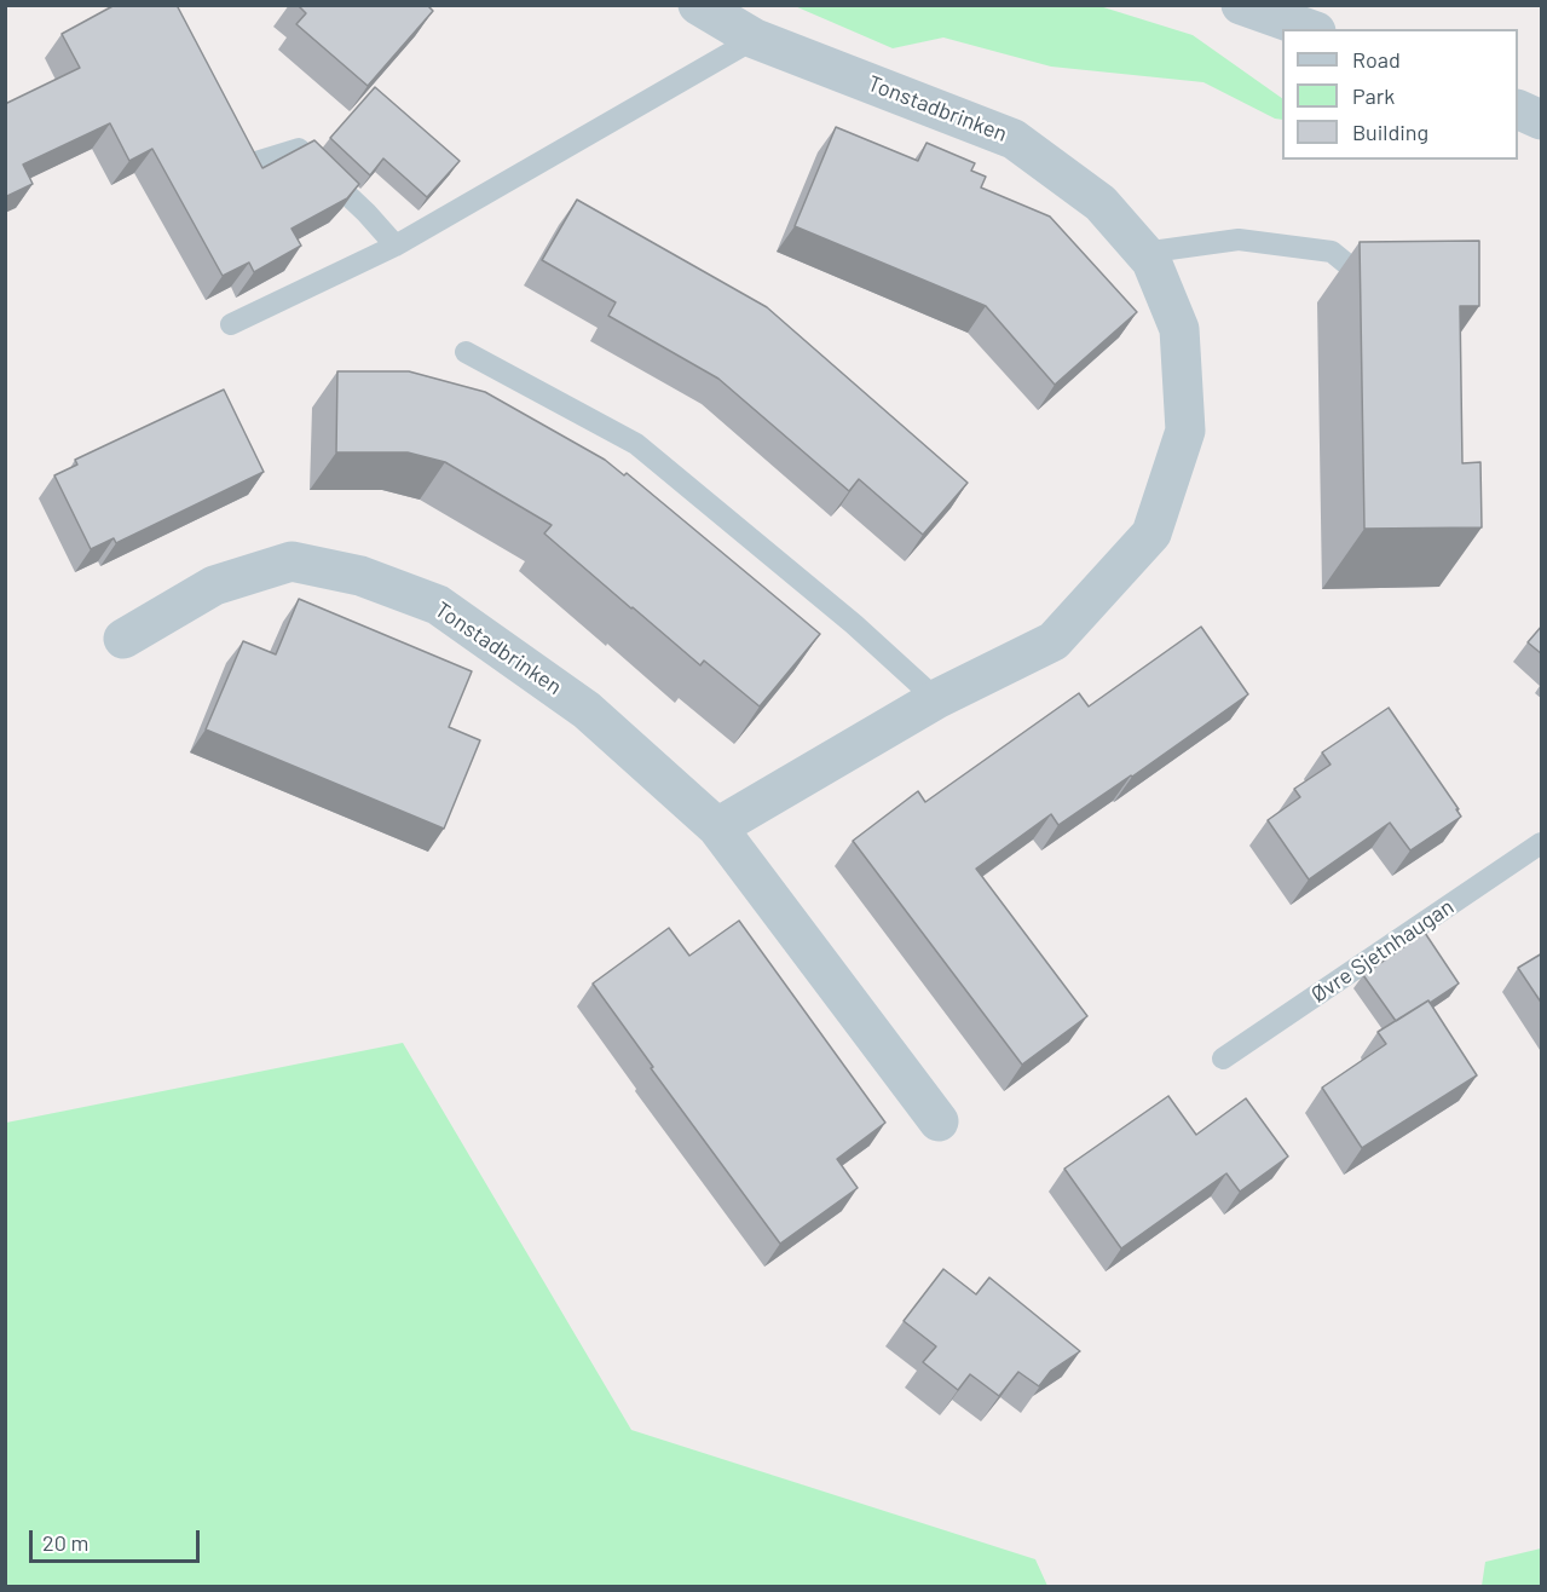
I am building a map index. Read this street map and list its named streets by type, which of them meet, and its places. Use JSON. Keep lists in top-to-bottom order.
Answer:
{
  "streets": {
    "street": ["Tonstadbrinken"],
    "lane": ["Øvre Sjetnhaugan"]
  },
  "legend": ["Road", "Park", "Building"],
  "scale_bar": "20 m"
}
